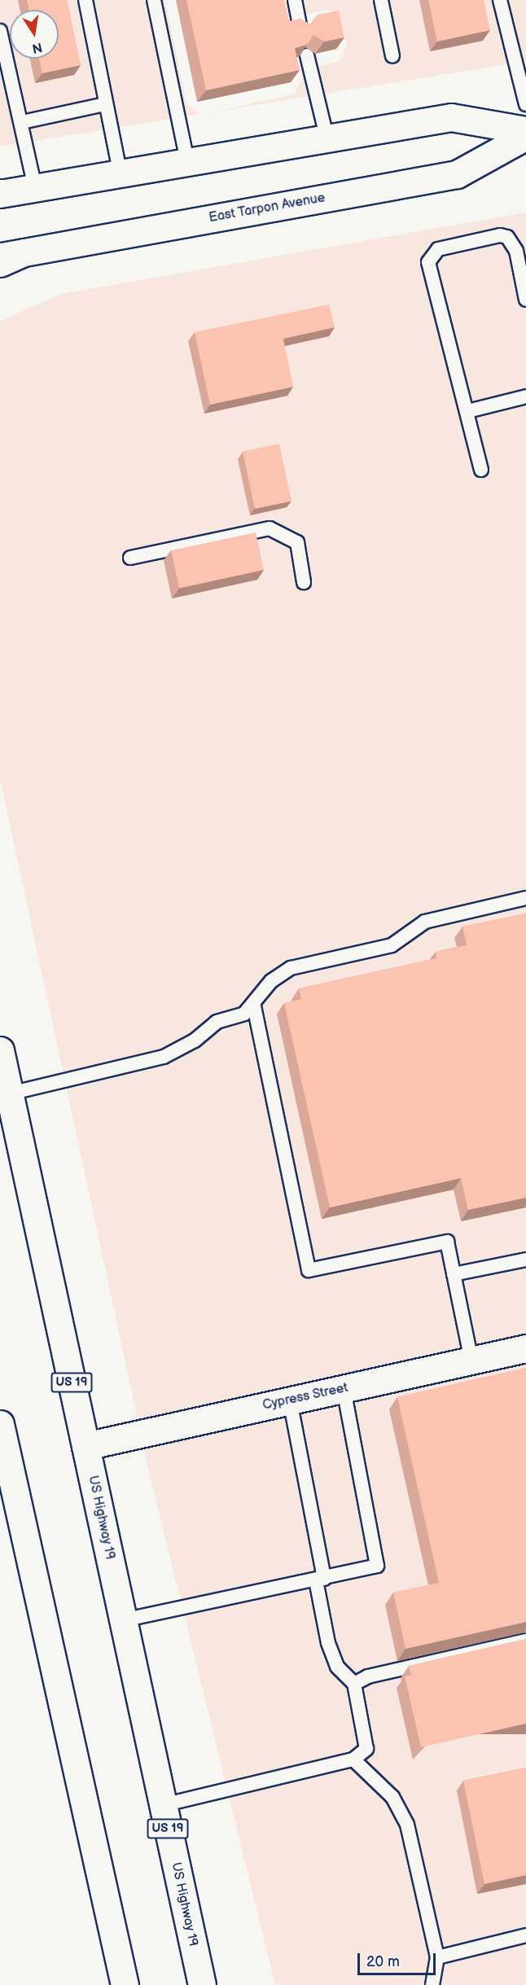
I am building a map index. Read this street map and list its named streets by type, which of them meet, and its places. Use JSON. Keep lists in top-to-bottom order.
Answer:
{
  "streets": {
    "main road": [
      "East Tarpon Avenue",
      "US 19",
      "Cypress Street",
      "US Highway 19"
    ]
  },
  "crossings": [
    ["Cypress Street", "US Highway 19"]
  ],
  "scale_bar": "20 m",
  "north": "bottom"
}
